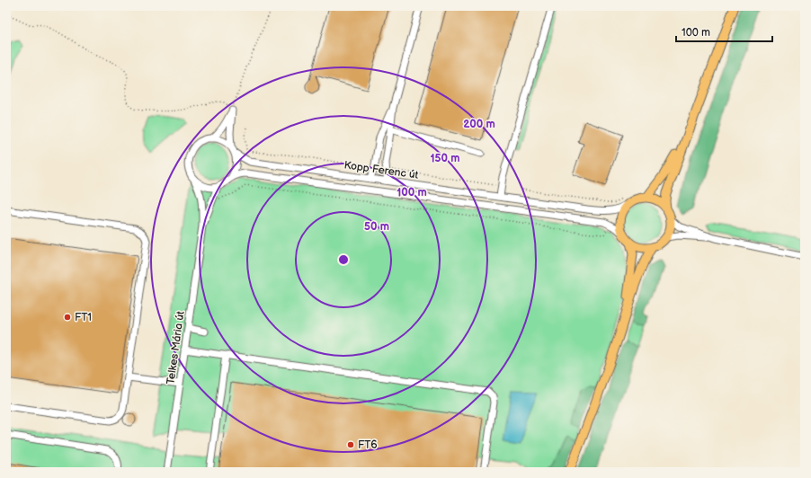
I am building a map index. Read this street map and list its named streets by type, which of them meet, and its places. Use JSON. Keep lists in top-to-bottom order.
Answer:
{
  "streets": {
    "street": ["Kopp Ferenc út", "Telkes Mária út"]
  },
  "places": ["FT1", "FT6"],
  "scale_bar": "100 m",
  "rings": [
    "200 m",
    "150 m",
    "100 m",
    "50 m"
  ]
}
